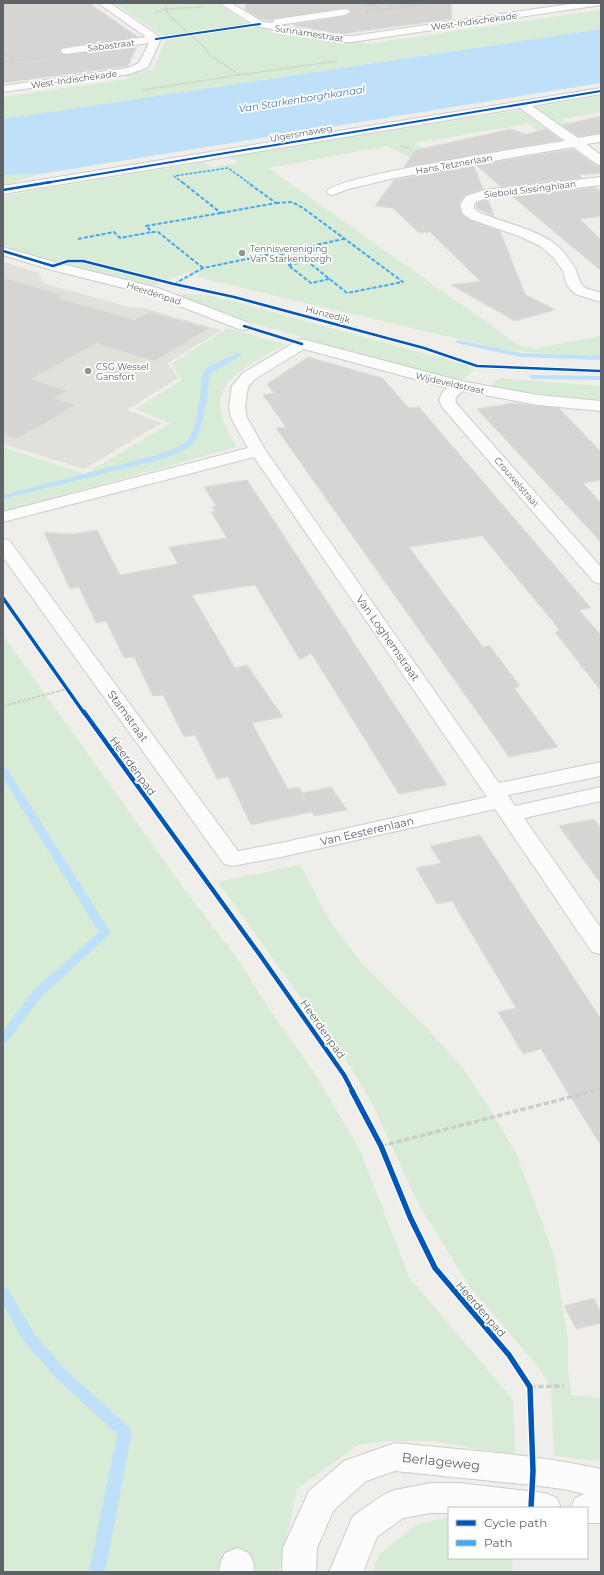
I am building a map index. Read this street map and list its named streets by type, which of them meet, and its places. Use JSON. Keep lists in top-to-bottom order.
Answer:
{
  "streets": {
    "street": [
      "West-Indischekade",
      "Surinamestraat",
      "Sabastraat",
      "Ulgersmaweg",
      "Hans Tetznerlaan",
      "Siebold Sissinghlaan",
      "Heerdenpad",
      "Wijdeveldstraat",
      "Crouwelstraat",
      "Van Loghemstraat",
      "Stamstraat",
      "Van Eesterenlaan",
      "Berlageweg"
    ],
    "cycle path": ["Hunzedijk"]
  },
  "crossings": [
    ["West-Indischekade", "Surinamestraat"],
    ["West-Indischekade", "Sabastraat"],
    ["Wijdeveldstraat", "Crouwelstraat"],
    ["Wijdeveldstraat", "Van Loghemstraat"],
    ["Van Loghemstraat", "Van Eesterenlaan"],
    ["Stamstraat", "Van Eesterenlaan"]
  ],
  "water": ["Van Starkenborghkanaal"],
  "places": ["Tennisvereniging Van Starkenborgh", "CSG Wessel Gansfort"],
  "legend": ["Cycle path", "Path"]
}
